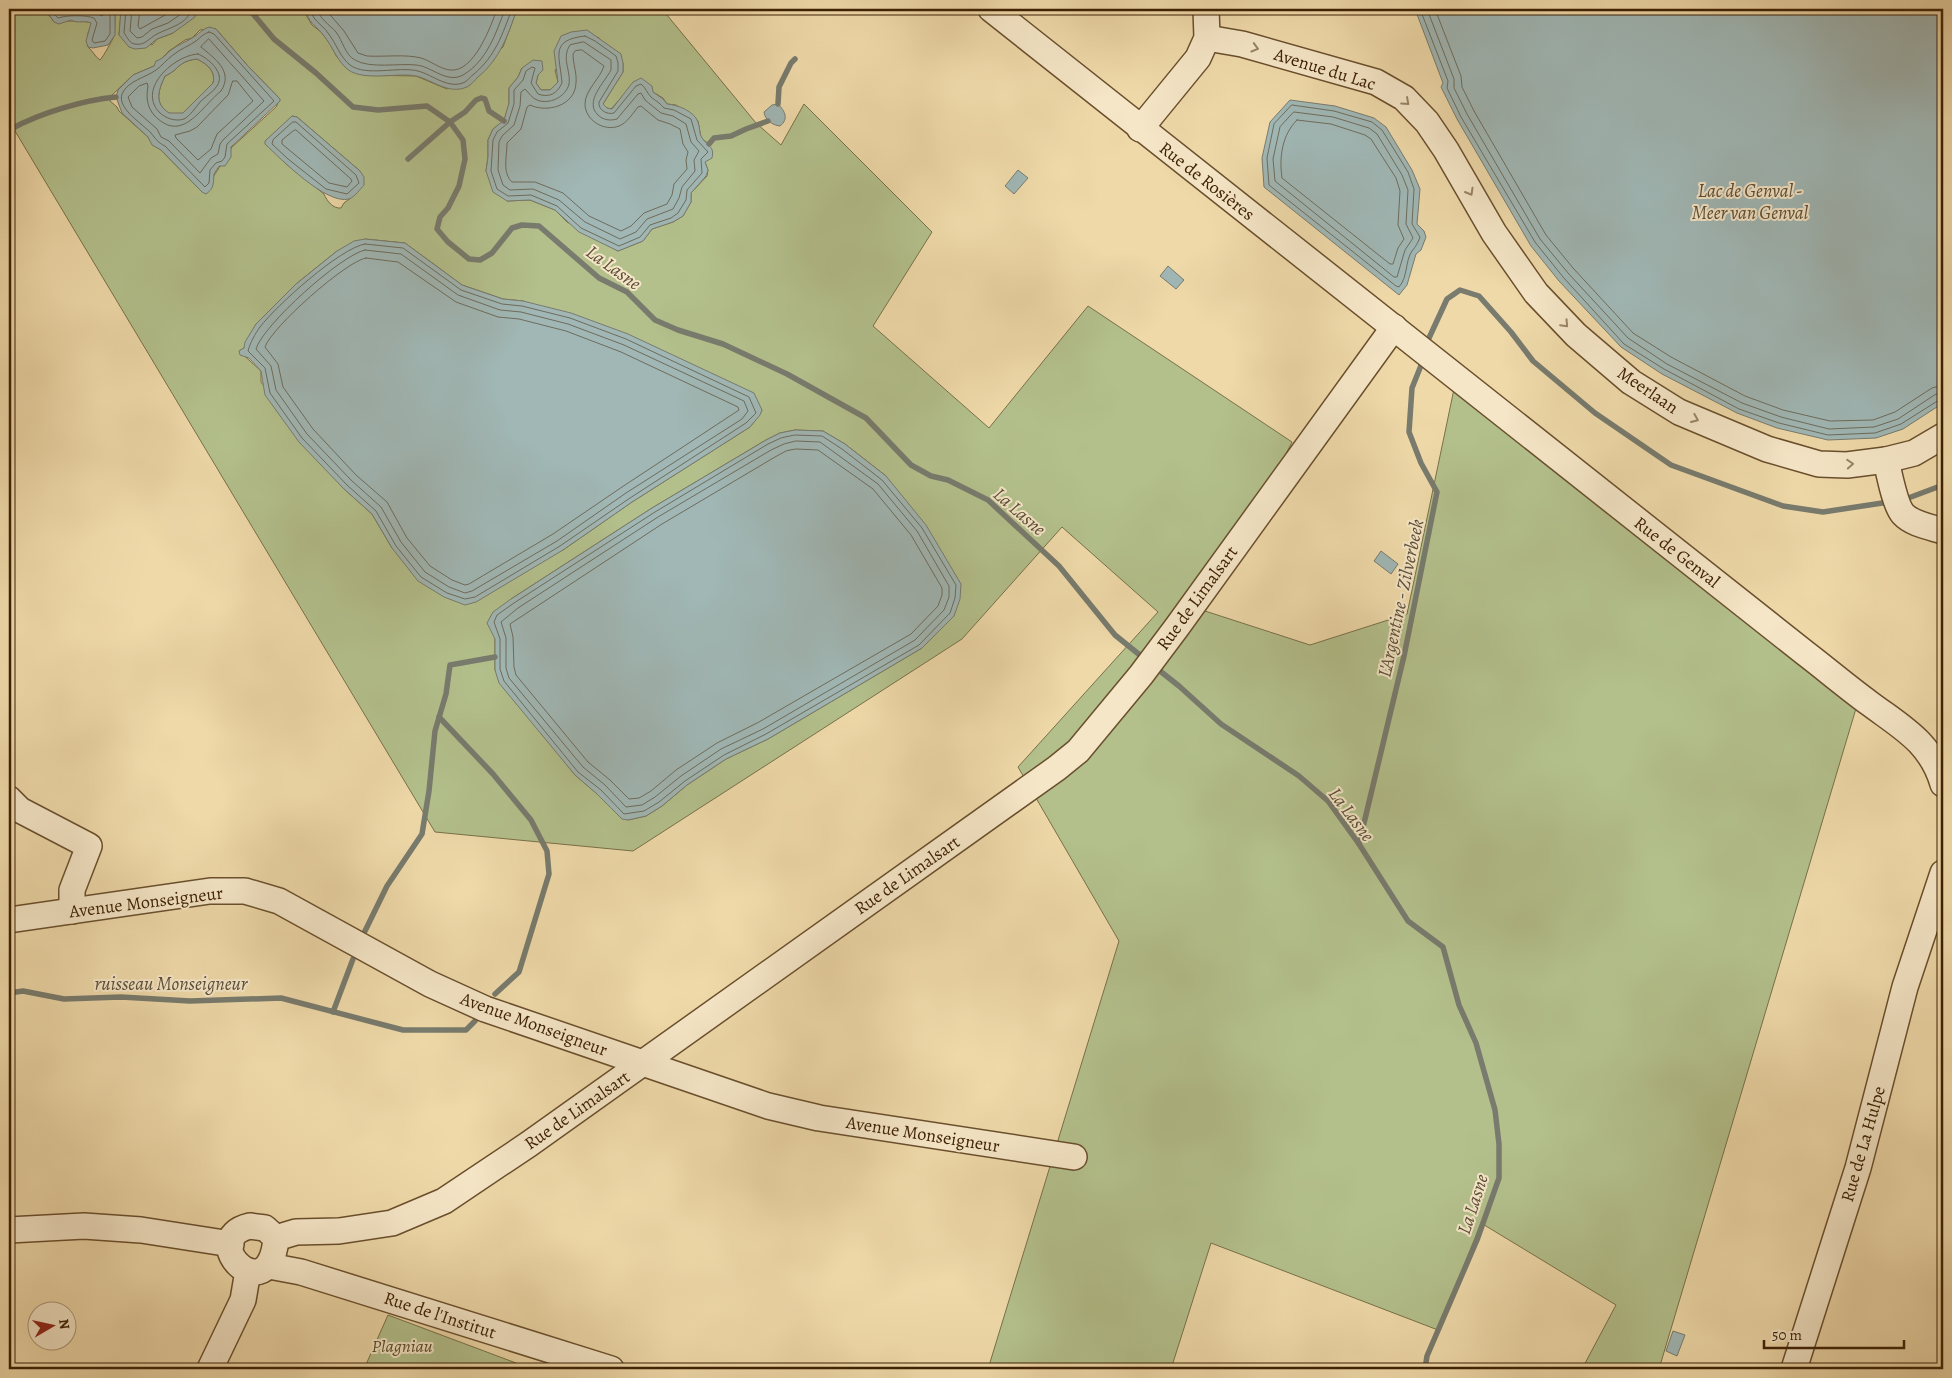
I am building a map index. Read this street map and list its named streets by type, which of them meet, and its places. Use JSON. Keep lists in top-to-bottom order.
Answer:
{
  "streets": {
    "street": [
      "Avenue du Lac",
      "Rue de Rosières",
      "Meerlaan",
      "Rue de Genval",
      "Rue de Limalsart",
      "Avenue Monseigneur",
      "Rue de La Hulpe",
      "Rue de l'Institut"
    ]
  },
  "crossings": [
    ["Avenue du Lac", "Meerlaan"],
    ["Rue de Rosières", "Rue de Genval"],
    ["Rue de Rosières", "Rue de Limalsart"],
    ["Rue de Limalsart", "Avenue Monseigneur"],
    ["Rue de Limalsart", "Rue de l'Institut"]
  ],
  "one_way": ["Avenue du Lac", "Meerlaan"],
  "water": [
    "Lac de Genval - Meer van Genval",
    "La Lasne",
    "L'Argentine - Zilverbeek",
    "ruisseau Monseigneur"
  ],
  "parks": ["Plagniau"],
  "scale_bar": "50 m",
  "north": "right"
}
